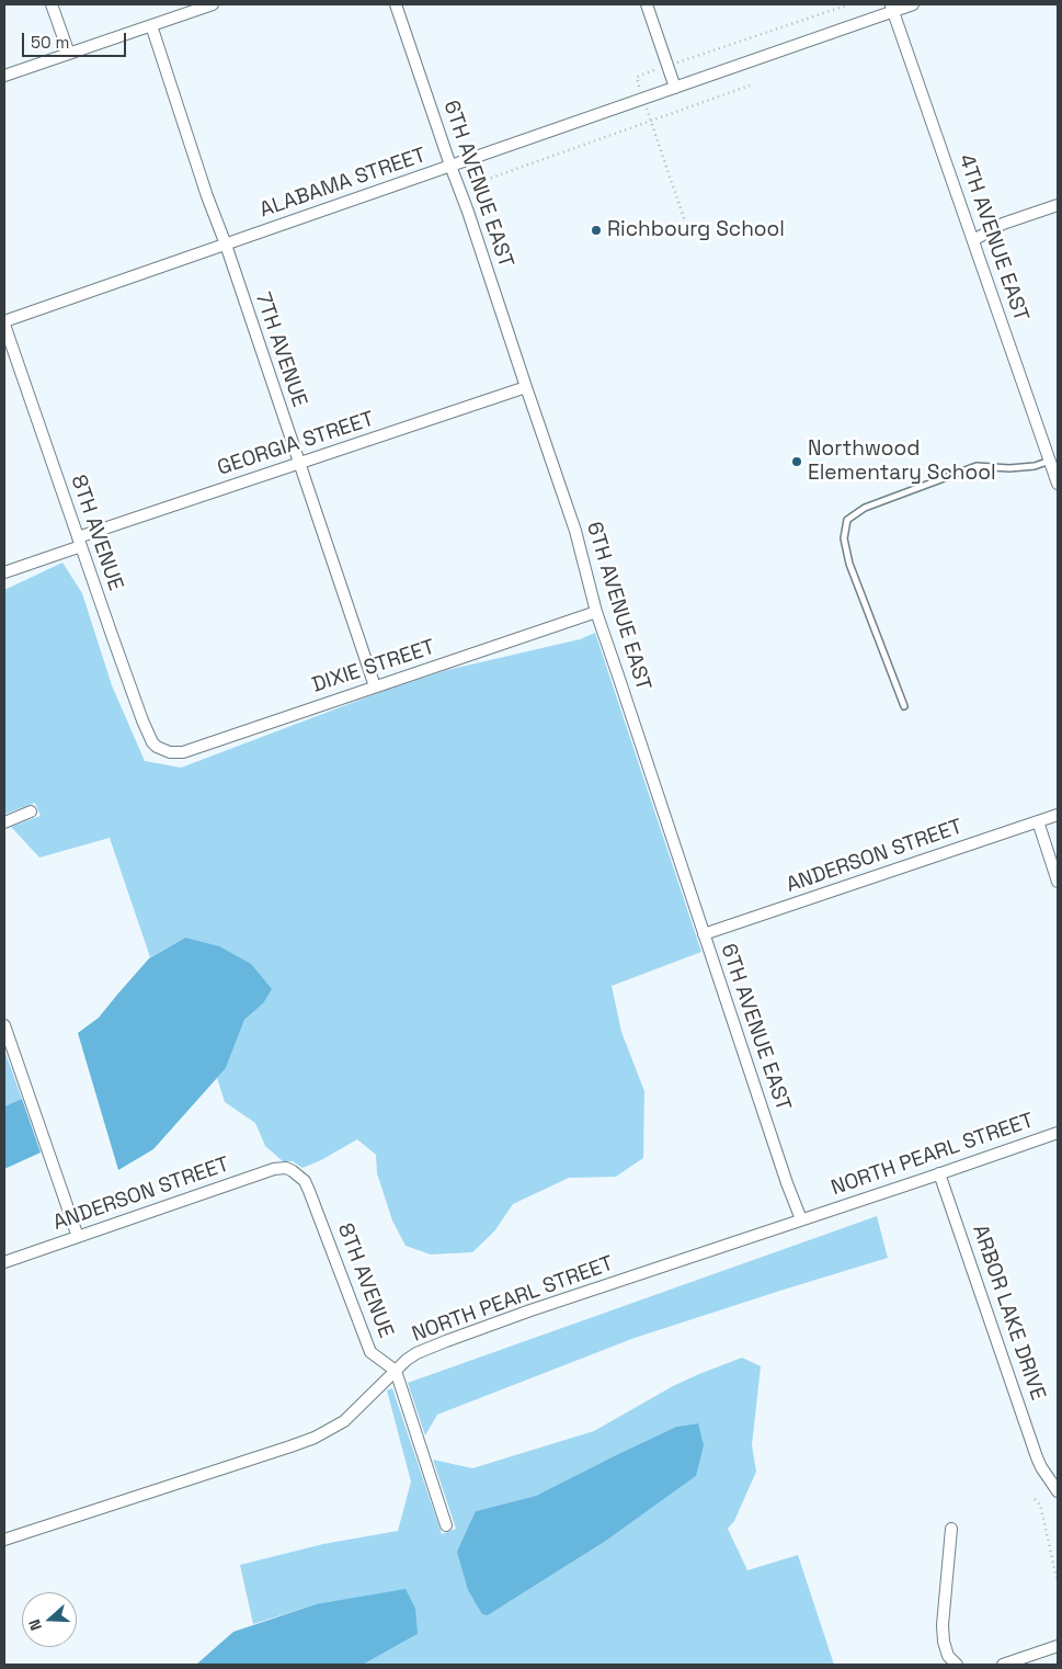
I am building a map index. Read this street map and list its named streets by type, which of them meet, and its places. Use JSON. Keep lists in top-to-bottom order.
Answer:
{
  "streets": {
    "street": [
      "ALABAMA STREET",
      "6TH AVENUE EAST",
      "4TH AVENUE EAST",
      "7TH AVENUE",
      "GEORGIA STREET",
      "8TH AVENUE",
      "DIXIE STREET",
      "ANDERSON STREET",
      "NORTH PEARL STREET",
      "ARBOR LAKE DRIVE"
    ]
  },
  "crossings": [
    ["ALABAMA STREET", "6TH AVENUE EAST"],
    ["ALABAMA STREET", "4TH AVENUE EAST"],
    ["ALABAMA STREET", "7TH AVENUE"],
    ["ALABAMA STREET", "8TH AVENUE"],
    ["6TH AVENUE EAST", "GEORGIA STREET"],
    ["6TH AVENUE EAST", "DIXIE STREET"],
    ["6TH AVENUE EAST", "ANDERSON STREET"],
    ["6TH AVENUE EAST", "NORTH PEARL STREET"],
    ["7TH AVENUE", "GEORGIA STREET"],
    ["7TH AVENUE", "DIXIE STREET"],
    ["GEORGIA STREET", "8TH AVENUE"],
    ["8TH AVENUE", "DIXIE STREET"],
    ["8TH AVENUE", "ANDERSON STREET"],
    ["8TH AVENUE", "NORTH PEARL STREET"],
    ["NORTH PEARL STREET", "ARBOR LAKE DRIVE"]
  ],
  "places": ["Richbourg School", "Northwood Elementary School"],
  "scale_bar": "50 m",
  "north": "left"
}
